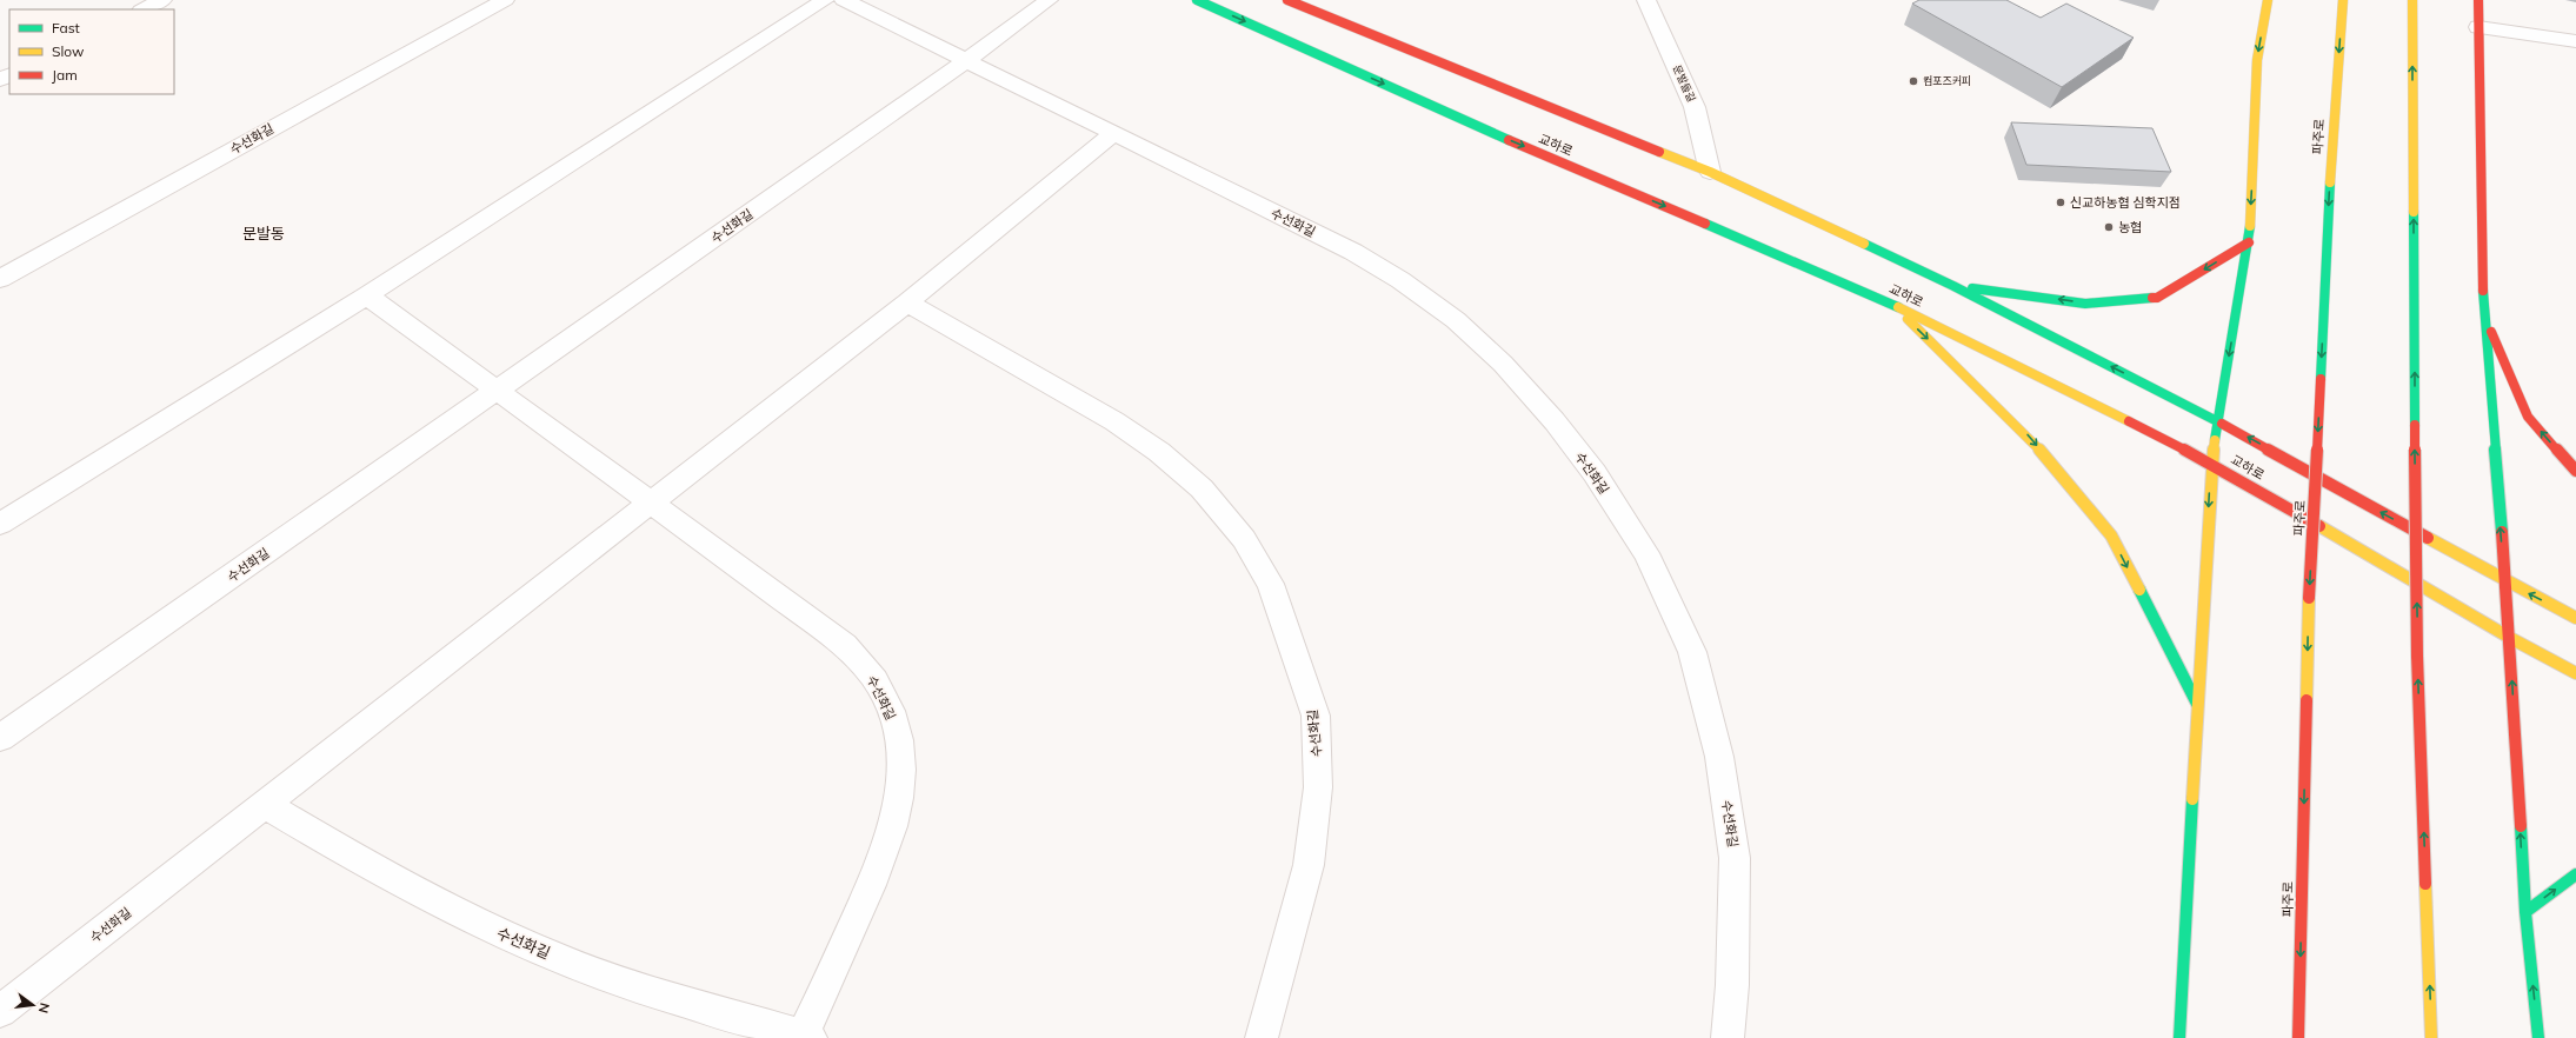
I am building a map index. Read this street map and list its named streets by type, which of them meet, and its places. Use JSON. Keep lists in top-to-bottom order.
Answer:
{
  "streets": {
    "main road": ["파주로", "교하로"],
    "street": ["문발들길", "수선화길"]
  },
  "crossings": [
    ["문발들길", "교하로"]
  ],
  "districts": ["문발동"],
  "places": ["컴포즈커피", "신교하농협 심학지점", "농협"],
  "legend": ["Fast", "Slow", "Jam"],
  "north": "right"
}
